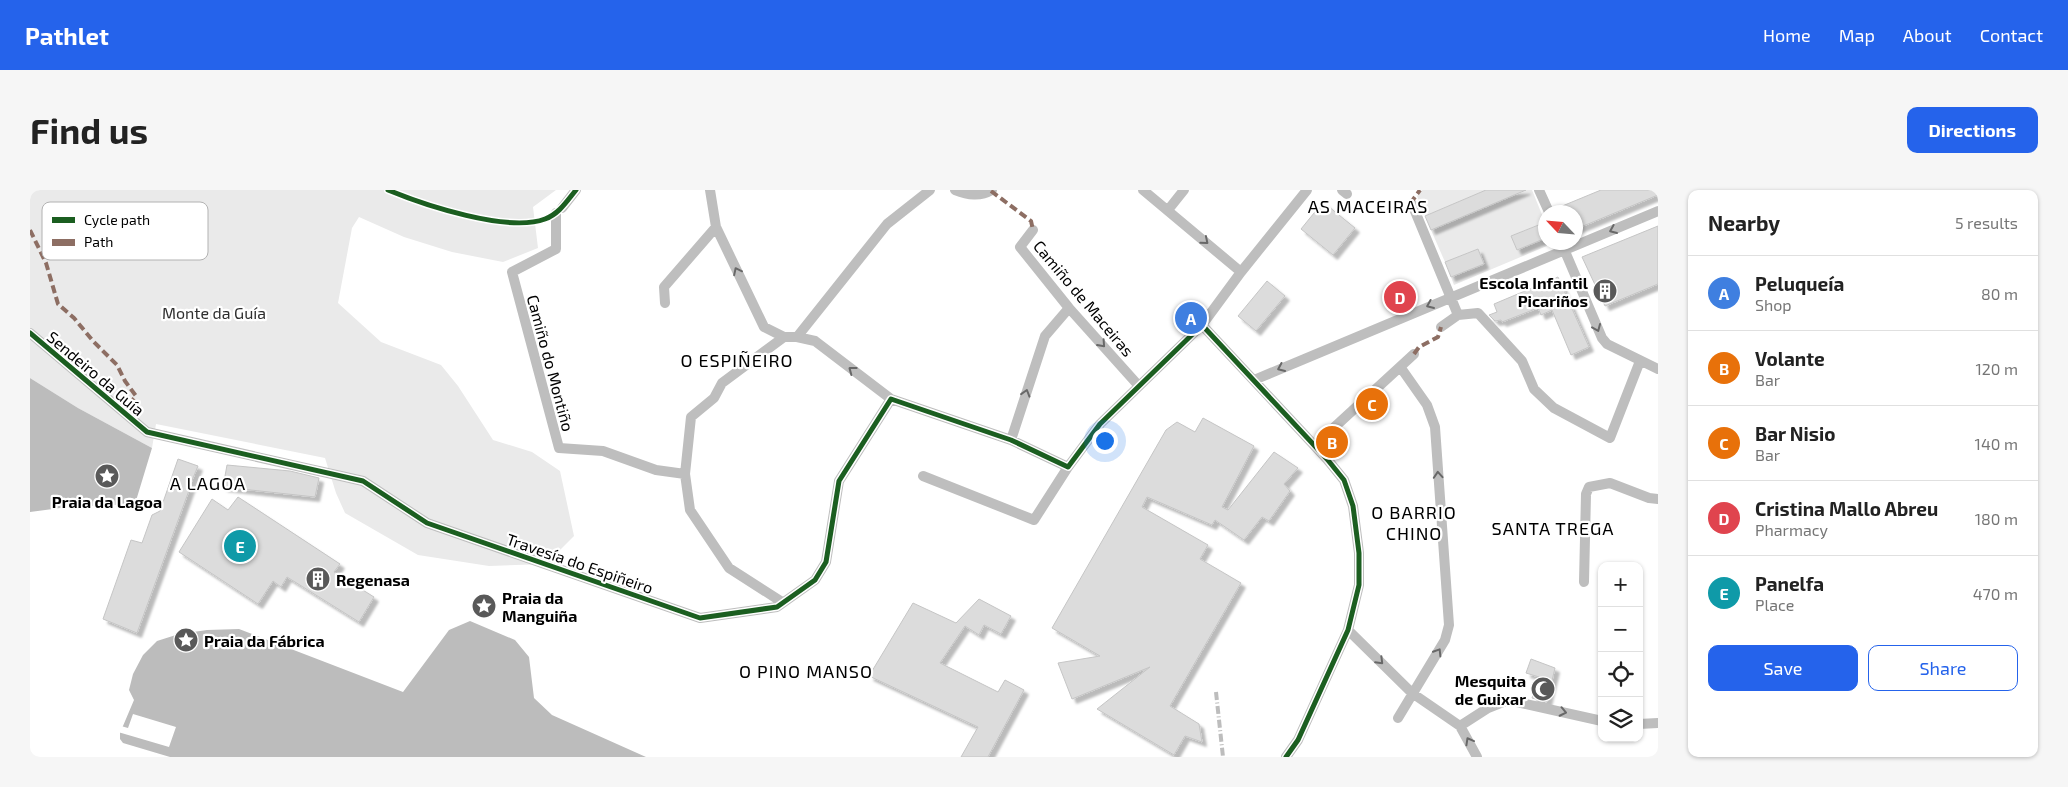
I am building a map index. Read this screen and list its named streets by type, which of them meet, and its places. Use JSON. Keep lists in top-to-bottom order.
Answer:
{
  "streets": {
    "street": [
      "Camiño de Maceiras",
      "Camiño do Montiño",
      "Sendeiro da Guía",
      "Travesía do Espiñeiro"
    ]
  },
  "crossings": [
    ["Sendeiro da Guía", "Travesía do Espiñeiro"]
  ],
  "one_way": ["Camiño de Maceiras"],
  "districts": [
    "AS MACEIRAS",
    "O ESPIÑEIRO",
    "A LAGOA",
    "O BARRIO CHINO",
    "SANTA TREGA",
    "O PINO MANSO"
  ],
  "parks": ["Monte da Guía"],
  "places": {
    "building": ["Escola Infantil Picariños", "Regenasa"],
    "place": ["Praia da Lagoa", "Praia da Manguiña", "Praia da Fábrica"],
    "mosque": ["Mesquita de Guixar"]
  },
  "legend": ["Cycle path", "Path"],
  "north": "top left",
  "page": {
    "header": "Pathlet",
    "nav": [
      "Home",
      "Map",
      "About",
      "Contact"
    ],
    "buttons": [
      "Directions",
      ["Save", "Share"]
    ],
    "title": "Find us",
    "heading": ["Nearby", "5 results"],
    "list": [
      {
        "mark": "A",
        "name": "Peluqueía",
        "note": "Shop",
        "value": "80 m"
      },
      {
        "mark": "B",
        "name": "Volante",
        "note": "Bar",
        "value": "120 m"
      },
      {
        "mark": "C",
        "name": "Bar Nisio",
        "note": "Bar",
        "value": "140 m"
      },
      {
        "mark": "D",
        "name": "Cristina Mallo Abreu",
        "note": "Pharmacy",
        "value": "180 m"
      },
      {
        "mark": "E",
        "name": "Panelfa",
        "note": "Place",
        "value": "470 m"
      }
    ],
    "pins": [
      "D",
      "A",
      "C",
      "B",
      "E"
    ],
    "map_buttons": ["+", "−"]
  }
}
